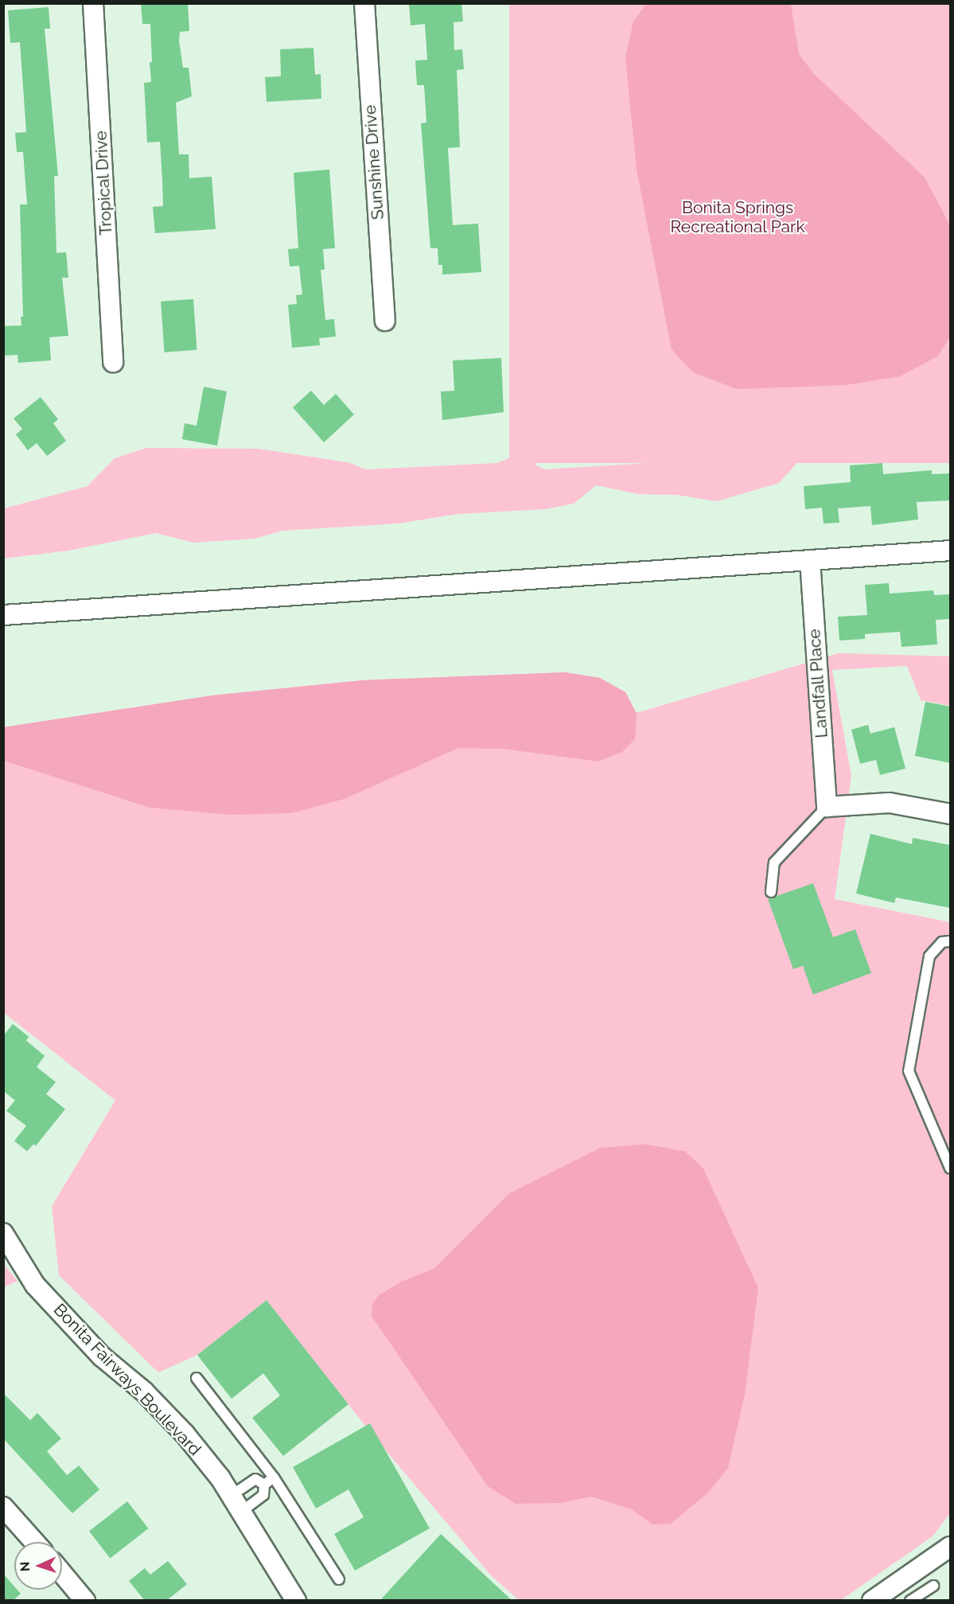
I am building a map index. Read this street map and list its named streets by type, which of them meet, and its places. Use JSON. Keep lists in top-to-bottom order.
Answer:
{
  "streets": {
    "street": [
      "Sunshine Drive",
      "Tropical Drive",
      "Landfall Place",
      "Bonita Fairways Boulevard"
    ]
  },
  "parks": ["Bonita Springs Recreational Park"],
  "north": "left"
}
